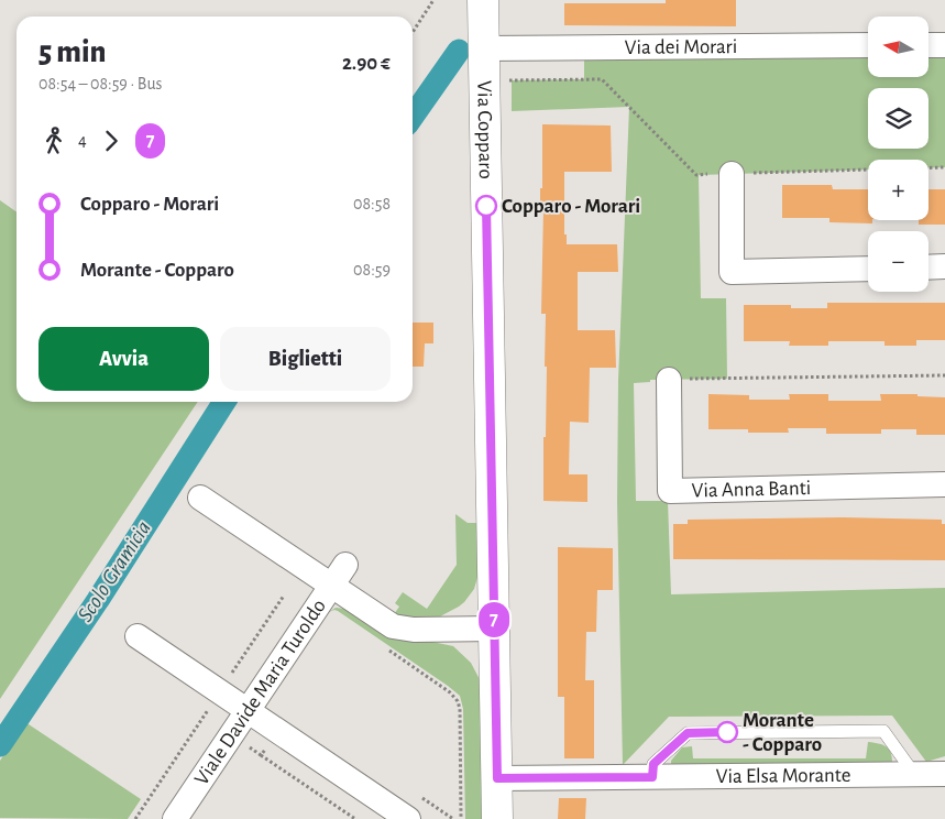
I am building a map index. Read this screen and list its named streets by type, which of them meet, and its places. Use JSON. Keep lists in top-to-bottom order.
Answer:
{
  "streets": {
    "street": [
      "Via dei Morari",
      "Via Copparo",
      "Via Anna Banti",
      "Viale Davide Maria Turoldo",
      "Via Elsa Morante"
    ]
  },
  "crossings": [
    ["Via dei Morari", "Via Copparo"],
    ["Via Copparo", "Via Elsa Morante"]
  ],
  "water": ["Scolo Gramicia"],
  "places": ["Copparo - Morari", "Morante - Copparo"],
  "lines": ["bus line 7"],
  "north": "left",
  "page": {
    "on_map": "7",
    "map_buttons": ["+", "−"],
    "heading": ["5 min", "08:54 – 08:59 · Bus", "2.90 €"],
    "legs": ["4", "7"],
    "list": [
      {
        "name": "Copparo - Morari",
        "value": "08:58"
      },
      {
        "name": "Morante - Copparo",
        "value": "08:59"
      }
    ],
    "buttons": ["Avvia", "Biglietti"]
  }
}
